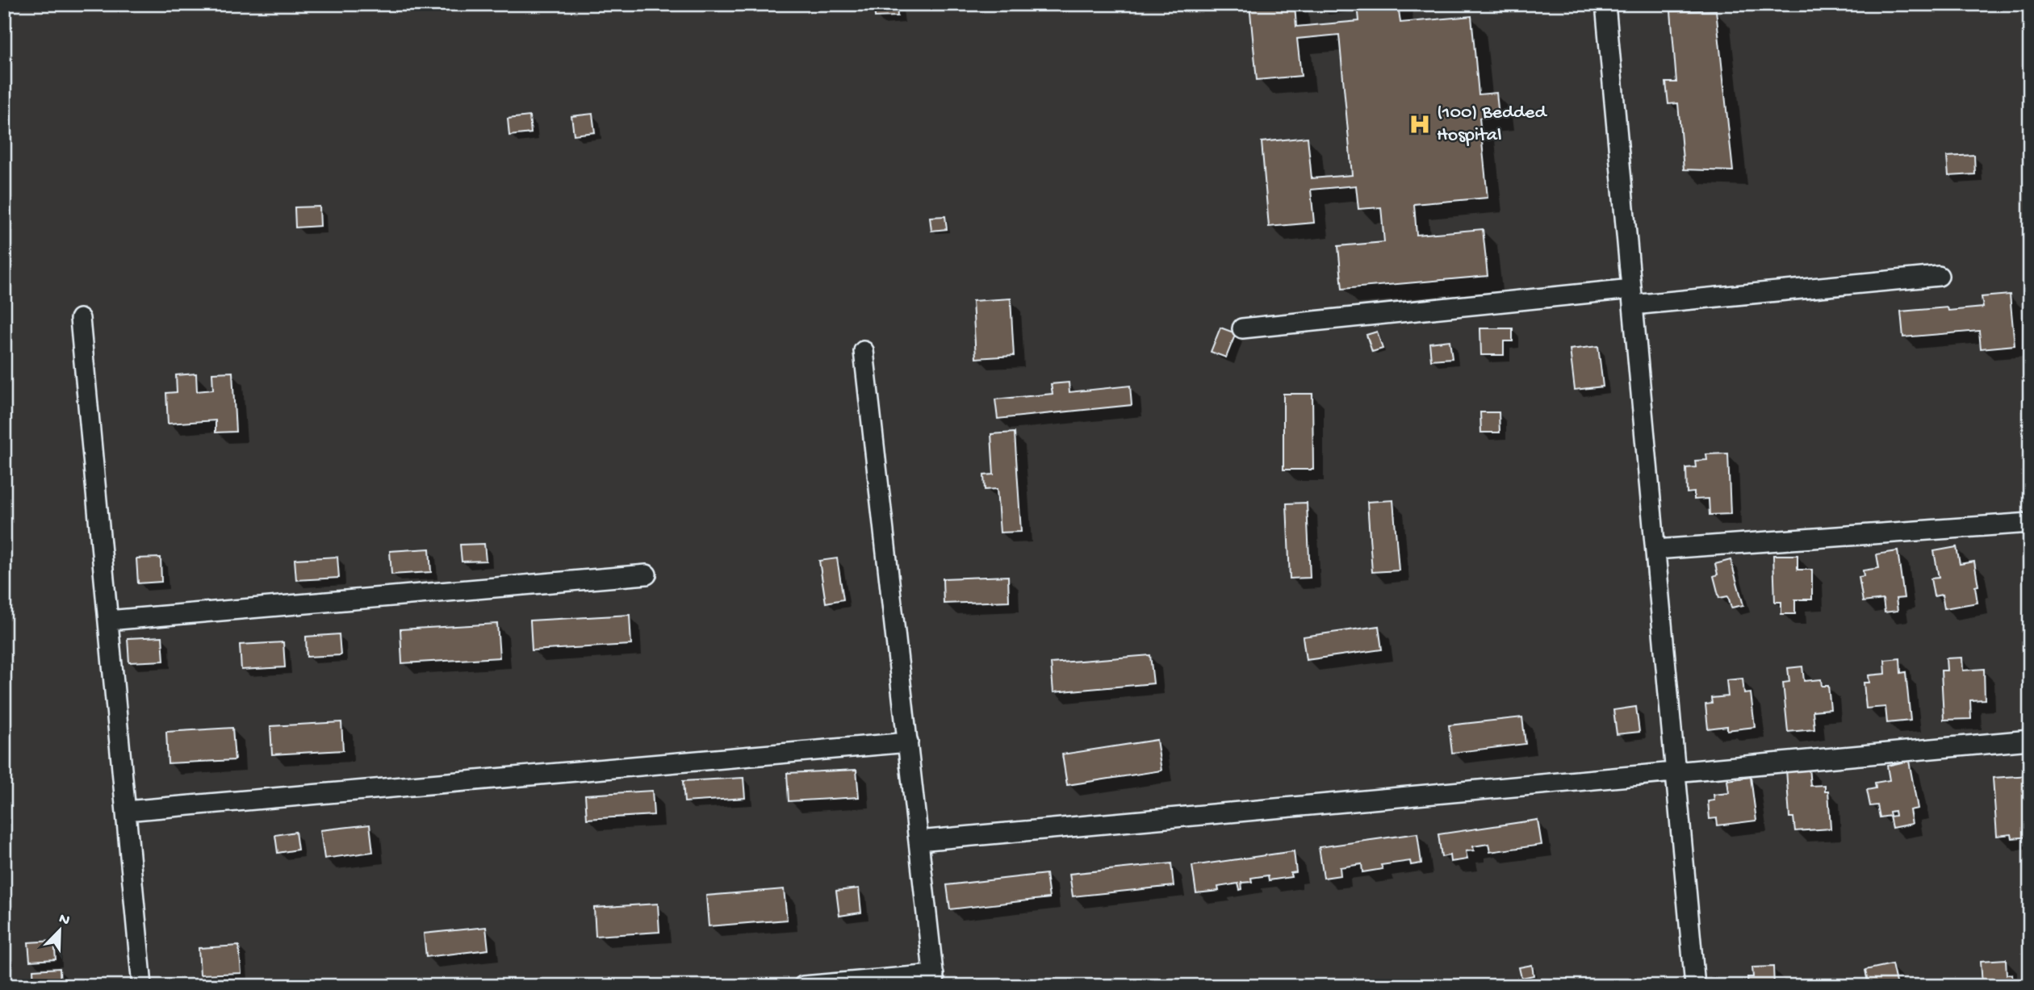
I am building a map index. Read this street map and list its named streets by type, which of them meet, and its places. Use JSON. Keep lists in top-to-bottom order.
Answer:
{
  "places": {
    "hospital": ["(100) Bedded Hospital"]
  },
  "north": "top right"
}
